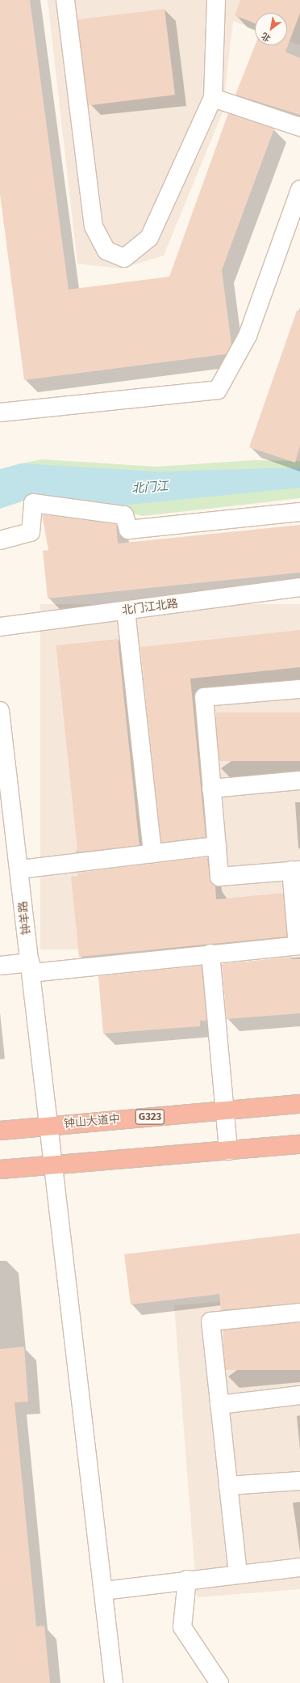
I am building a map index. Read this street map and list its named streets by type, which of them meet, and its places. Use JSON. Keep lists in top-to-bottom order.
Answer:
{
  "streets": {
    "highway": ["G323", "钟山大道中"],
    "street": ["北门江北路", "钟羊路"]
  },
  "crossings": [
    ["钟羊路", "钟山大道中"]
  ],
  "water": ["北门江"],
  "north": "bottom left"
}
